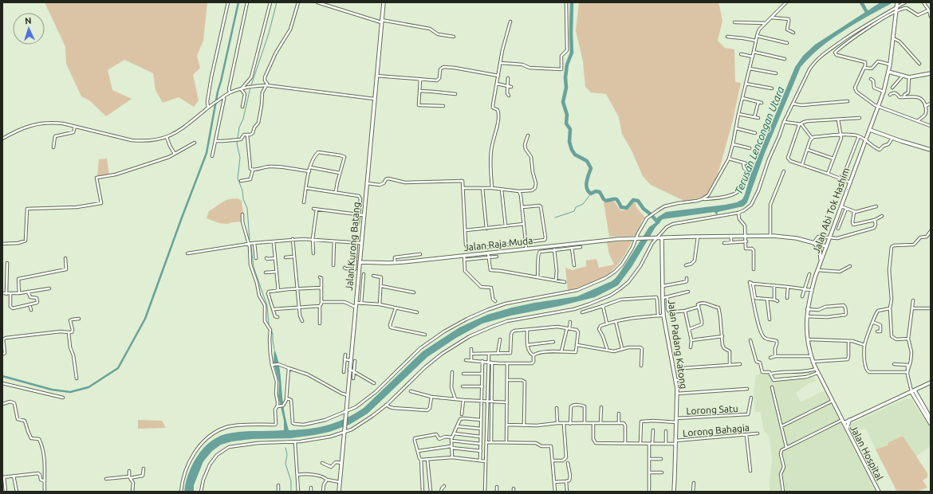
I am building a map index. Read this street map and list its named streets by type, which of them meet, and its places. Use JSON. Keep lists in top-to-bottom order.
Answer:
{
  "streets": {
    "street": [
      "Jalan Abi Tok Hashim",
      "Jalan Raja Muda",
      "Jalan Kurong Batang",
      "Jalan Padang Katong",
      "Lorong Satu",
      "Lorong Bahagia",
      "Jalan Hospital"
    ]
  },
  "crossings": [
    ["Jalan Abi Tok Hashim", "Jalan Raja Muda"],
    ["Jalan Abi Tok Hashim", "Jalan Hospital"],
    ["Jalan Raja Muda", "Jalan Kurong Batang"],
    ["Jalan Raja Muda", "Jalan Padang Katong"],
    ["Jalan Padang Katong", "Lorong Satu"],
    ["Jalan Padang Katong", "Lorong Bahagia"],
    ["Lorong Satu", "Lorong Bahagia"]
  ],
  "water": ["Terusan Lencongan Utara"],
  "north": "top"
}
